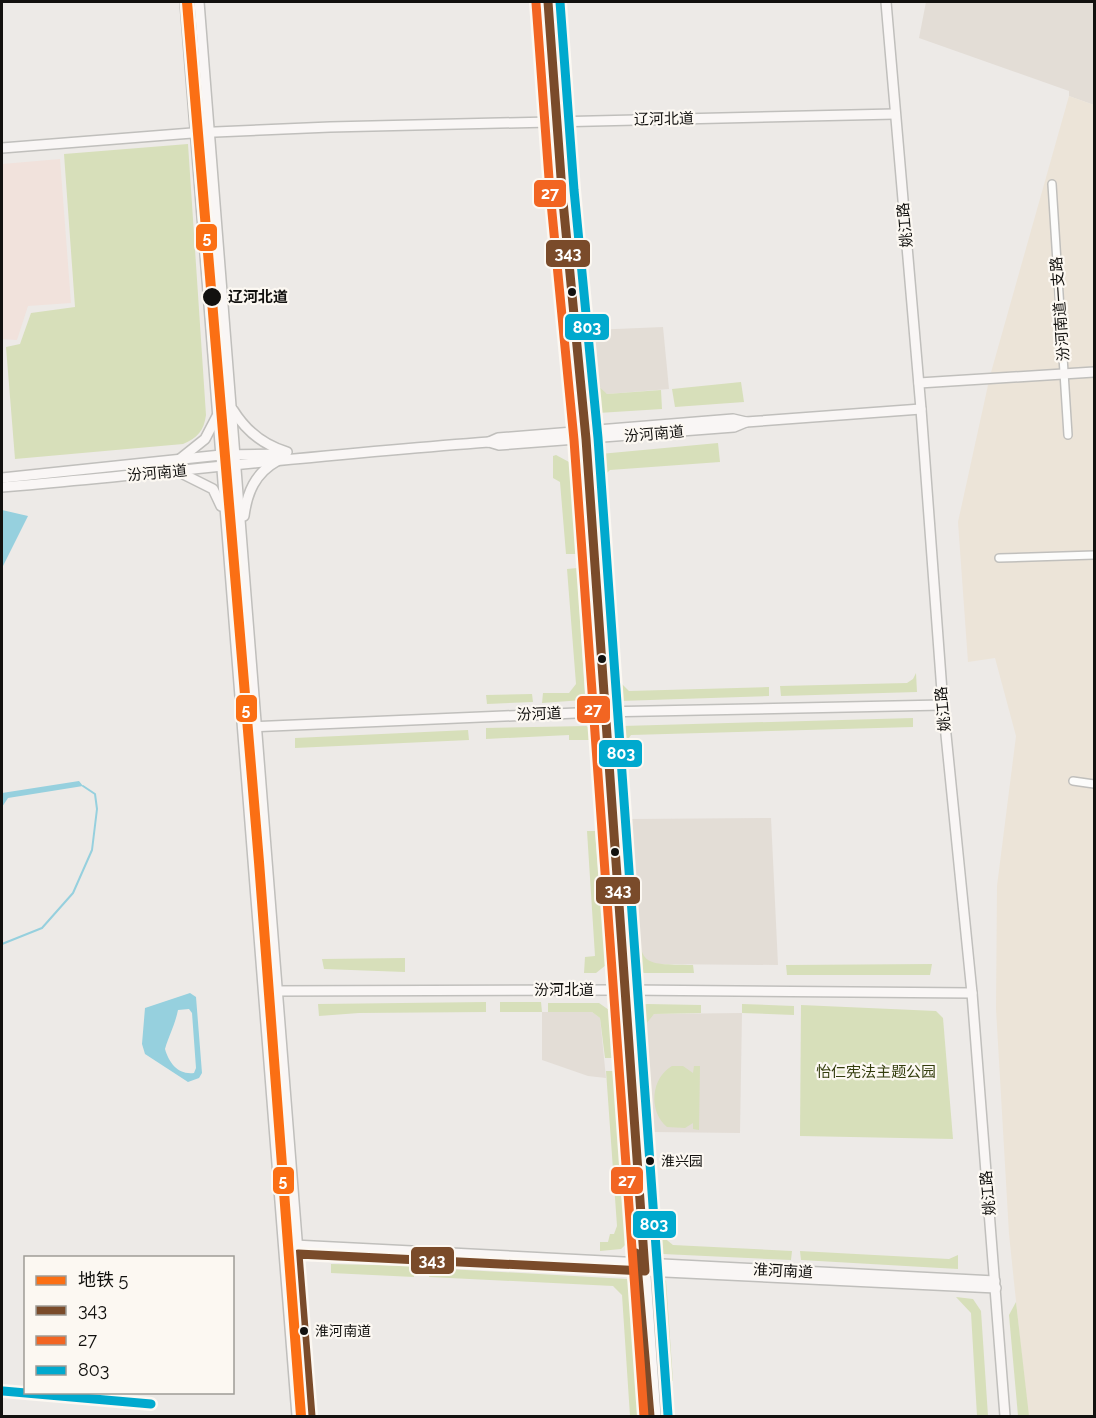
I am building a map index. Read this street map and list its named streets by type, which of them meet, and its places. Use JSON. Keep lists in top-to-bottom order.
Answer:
{
  "streets": {
    "main road": [
      "辽河北道",
      "姚江路",
      "汾河南道",
      "汾河道",
      "汾河北道",
      "淮河南道"
    ],
    "street": ["汾河南道一支路"]
  },
  "crossings": [
    ["辽河北道", "姚江路"],
    ["姚江路", "汾河南道"],
    ["姚江路", "汾河道"],
    ["姚江路", "汾河北道"],
    ["姚江路", "淮河南道"]
  ],
  "parks": ["怡仁宪法主题公园"],
  "places": ["辽河北道", "淮兴园", "淮河南道"],
  "lines": [
    "metro line 5",
    "transit line 343",
    "transit line 803",
    "transit line 27"
  ],
  "legend": [
    "地铁 5",
    "343",
    "27",
    "803"
  ]
}
